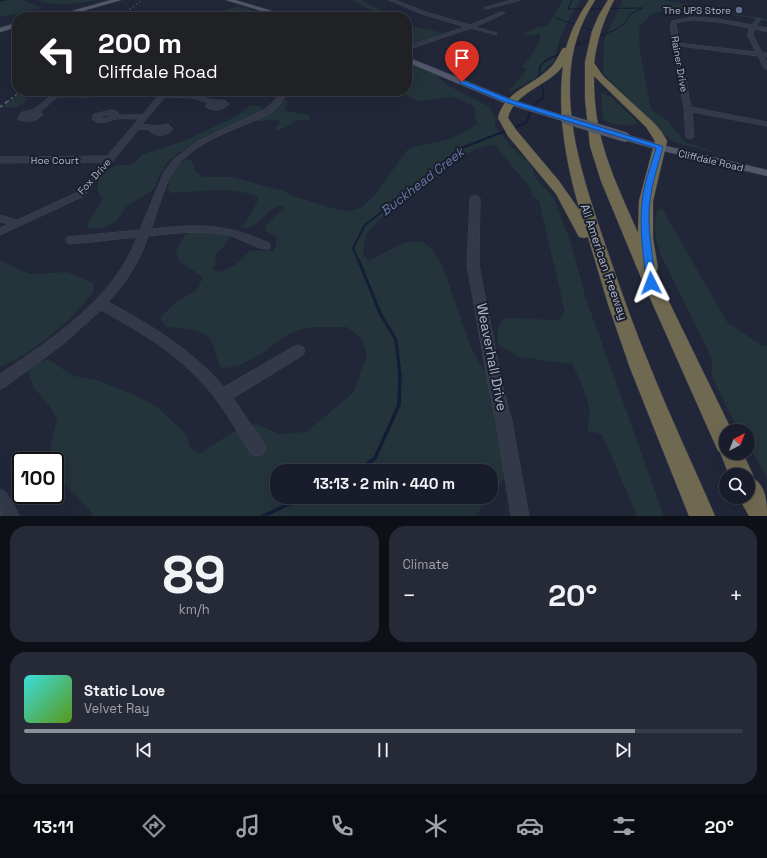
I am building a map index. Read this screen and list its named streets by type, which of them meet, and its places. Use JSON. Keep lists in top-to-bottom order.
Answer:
{
  "streets": {
    "highway": ["All American Freeway"],
    "main road": ["Cliffdale Road"],
    "street": [
      "Rainer Drive",
      "Hoe Court",
      "Fox Drive",
      "Weaverhall Drive"
    ]
  },
  "crossings": [
    ["Hoe Court", "Fox Drive"]
  ],
  "water": ["Buckhead Creek"],
  "places": ["The UPS Store"],
  "north": "top right",
  "page": {
    "turn": ["200 m", "Cliffdale Road"],
    "limit": "100",
    "trip": "13:13 · 2 min · 440 m",
    "tile": [
      ["89", "km/h"],
      "Climate"
    ],
    "heat": ["−", "20°", "+"],
    "song": ["Static Love", "Velvet Ray"],
    "tabs": ["13:11", "20°"]
  }
}
